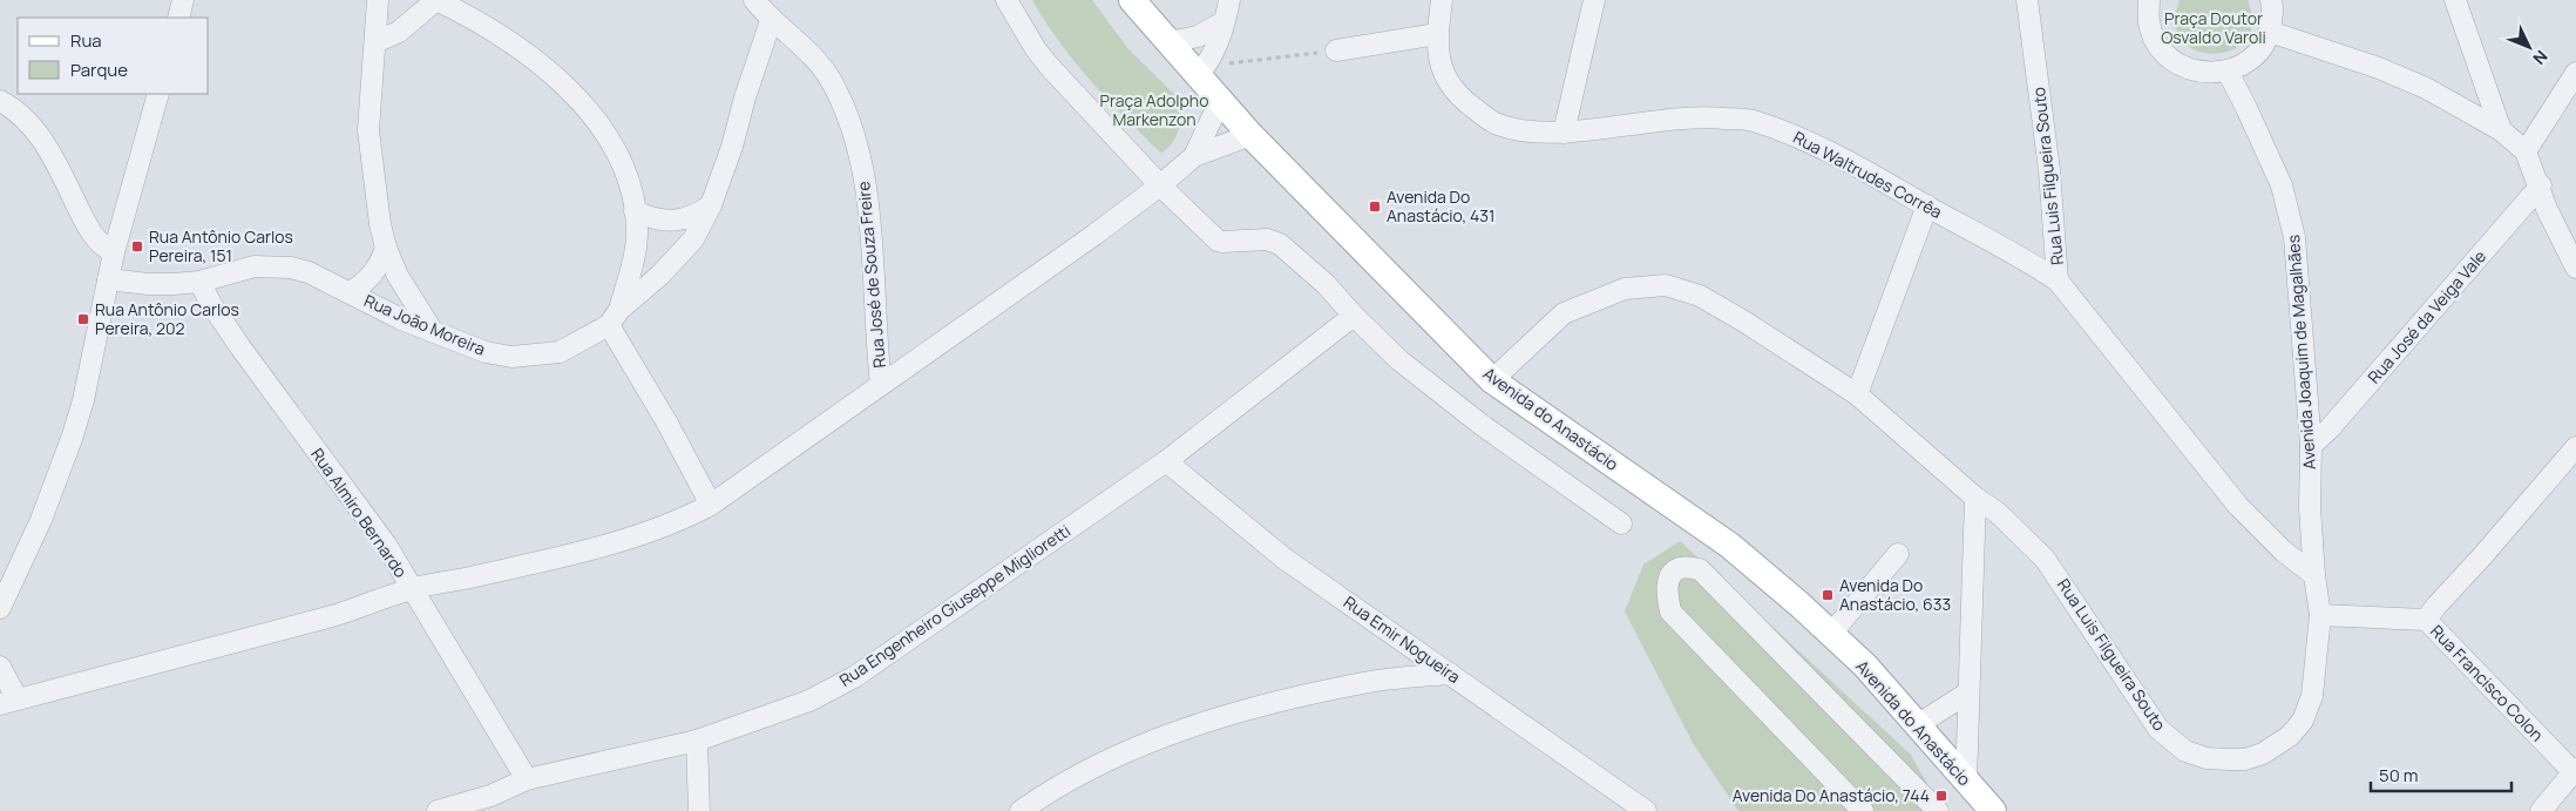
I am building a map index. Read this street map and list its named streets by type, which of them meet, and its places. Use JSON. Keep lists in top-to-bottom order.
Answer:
{
  "streets": {
    "main road": ["Avenida do Anastácio"],
    "street": [
      "Rua Waltrudes Corrêa",
      "Rua Luis Filgueira Souto",
      "Rua José de Souza Freire",
      "Rua José da Veiga Vale",
      "Rua João Moreira",
      "Avenida Joaquim de Magalhães",
      "Rua Almiro Bernardo",
      "Rua Engenheiro Giuseppe Miglioretti",
      "Rua Emir Nogueira",
      "Rua Francisco Colon"
    ]
  },
  "crossings": [
    ["Rua Waltrudes Corrêa", "Rua Luis Filgueira Souto"],
    ["Rua Luis Filgueira Souto", "Avenida Joaquim de Magalhães"],
    ["Rua Luis Filgueira Souto", "Avenida do Anastácio"],
    ["Rua Luis Filgueira Souto", "Rua Francisco Colon"],
    ["Rua José de Souza Freire", "Rua João Moreira"],
    ["Rua José da Veiga Vale", "Avenida Joaquim de Magalhães"],
    ["Rua João Moreira", "Rua Almiro Bernardo"],
    ["Rua Almiro Bernardo", "Rua Engenheiro Giuseppe Miglioretti"],
    ["Rua Engenheiro Giuseppe Miglioretti", "Rua Emir Nogueira"]
  ],
  "parks": ["Praça Doutor Osvaldo Varoli", "Praça Adolpho Markenzon"],
  "places": {
    "transit": [
      "Avenida Do Anastácio, 431",
      "Rua Antônio Carlos Pereira, 151",
      "Rua Antônio Carlos Pereira, 202",
      "Avenida Do Anastácio, 633",
      "Avenida Do Anastácio, 744"
    ]
  },
  "legend": ["Rua", "Parque"],
  "scale_bar": "50 m",
  "north": "bottom right"
}
